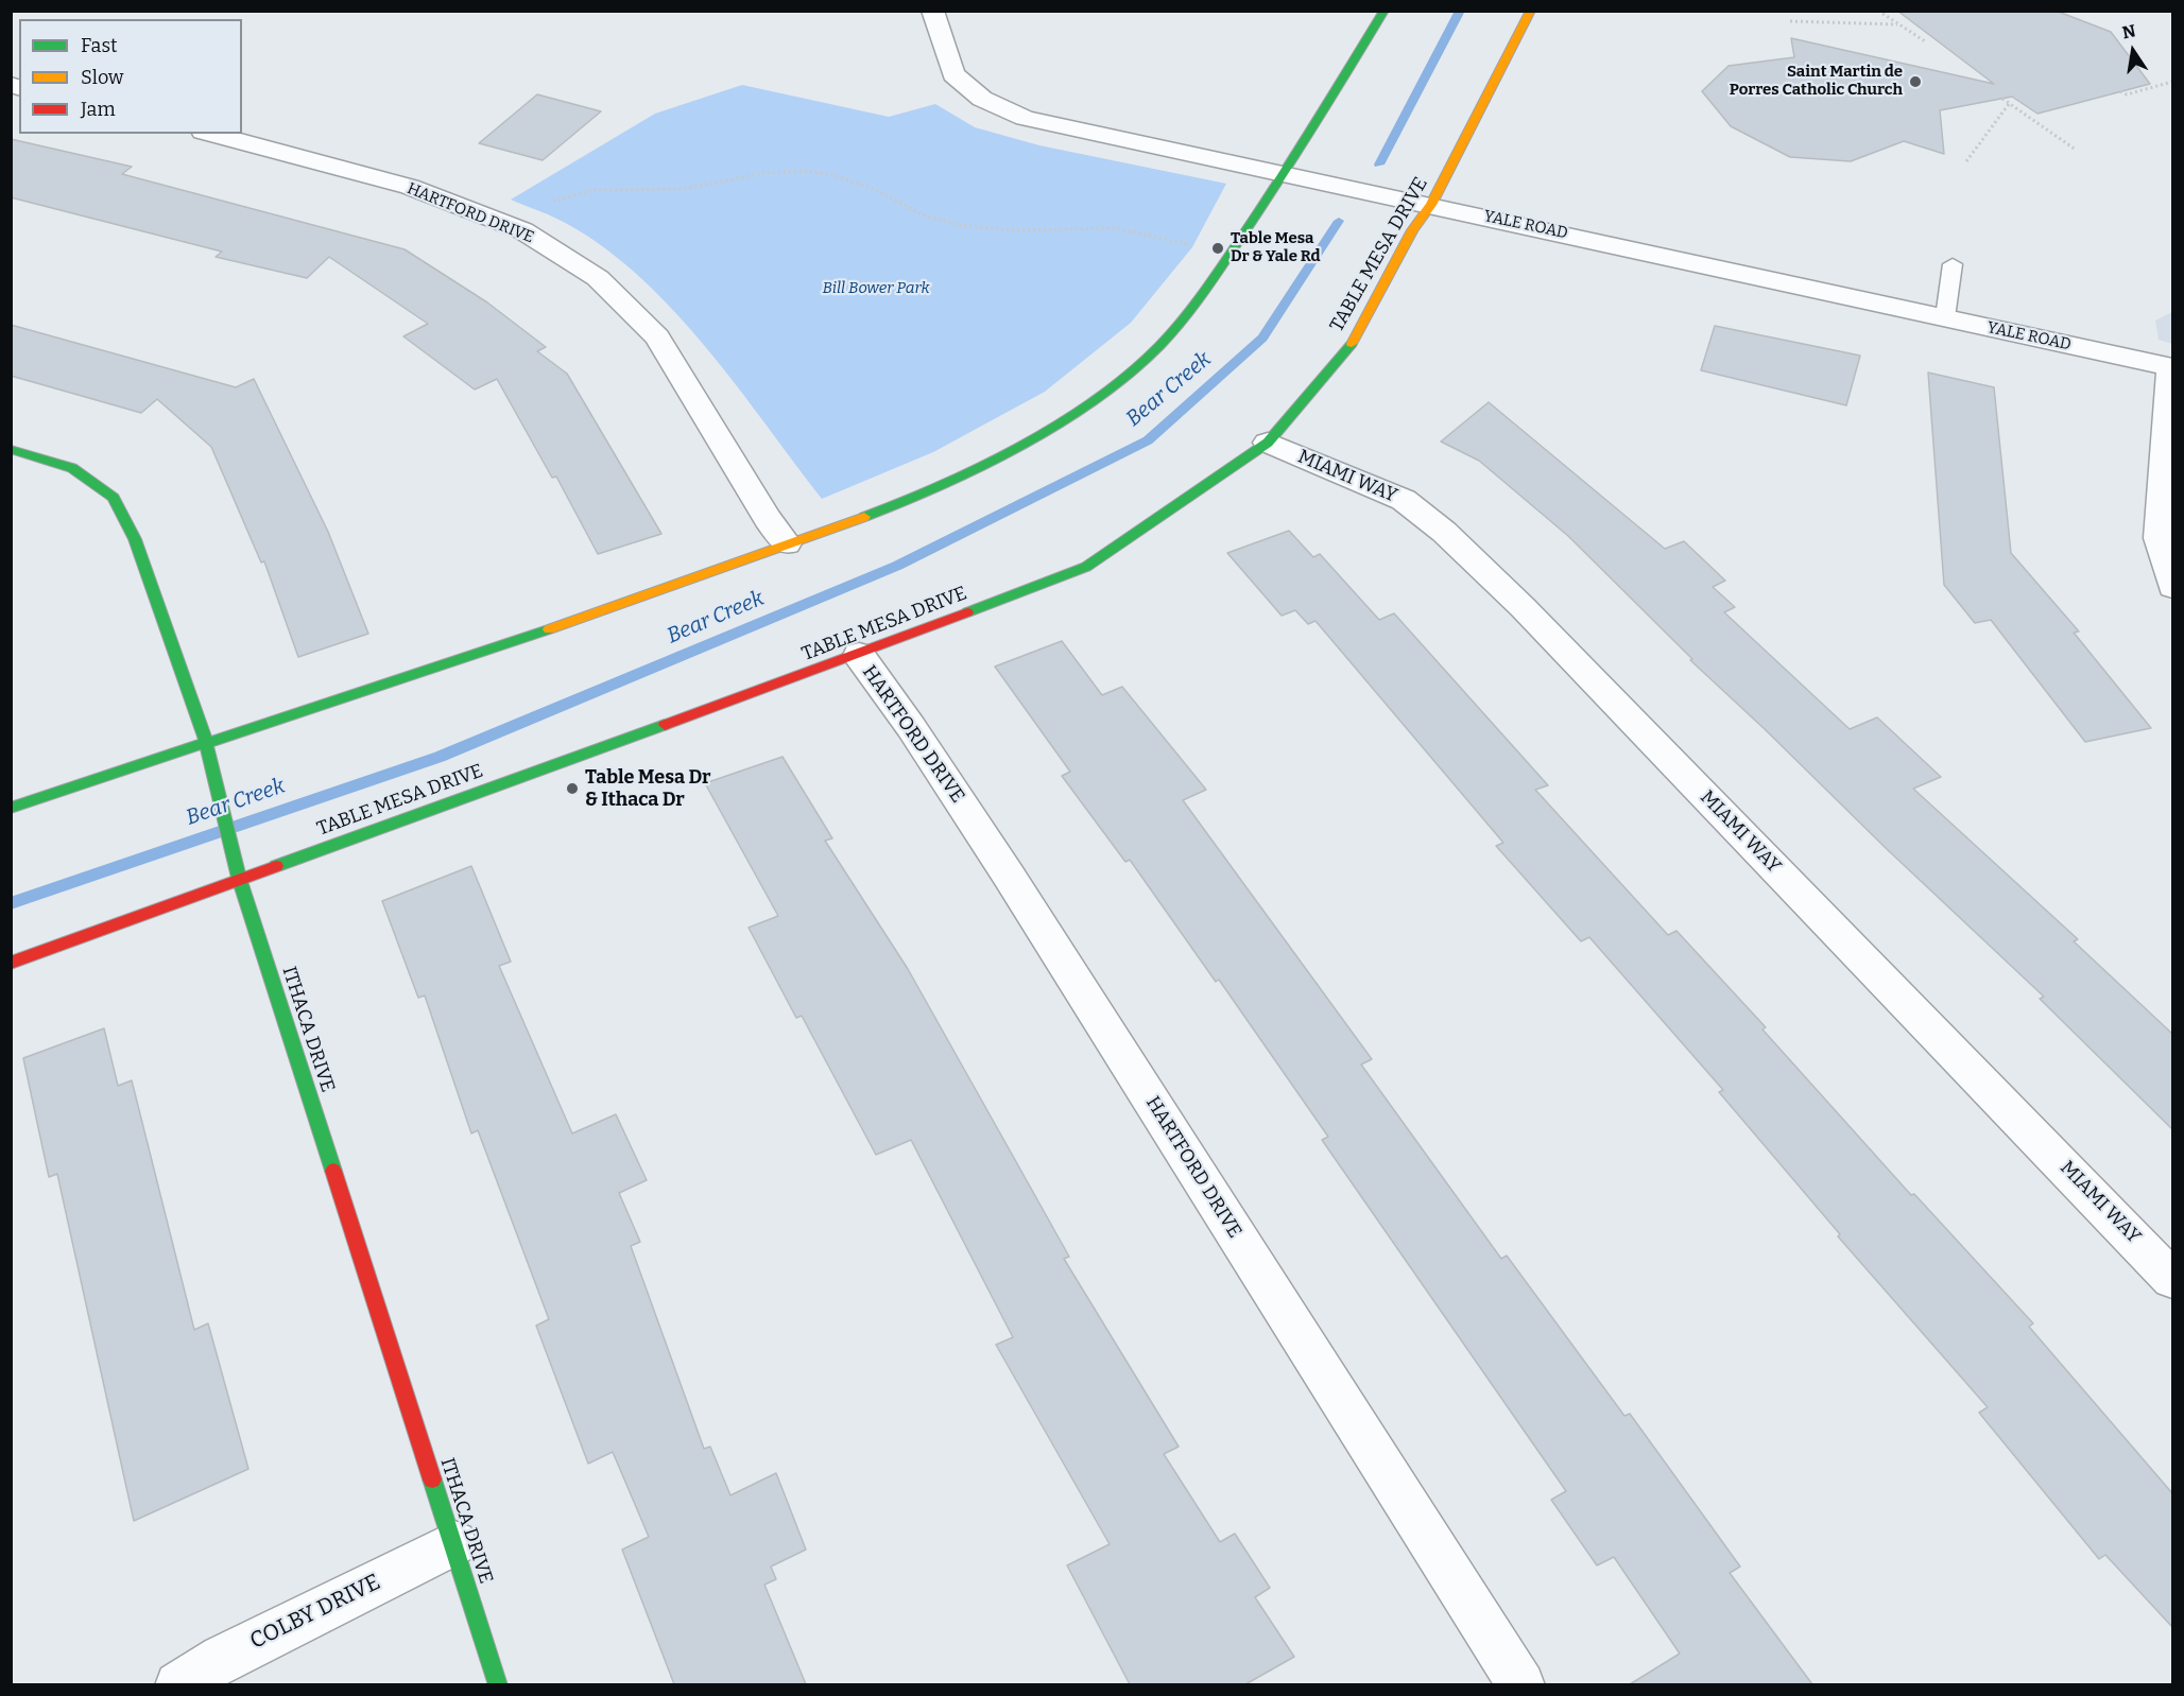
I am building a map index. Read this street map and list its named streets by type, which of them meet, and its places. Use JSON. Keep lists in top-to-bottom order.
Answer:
{
  "streets": {
    "street": [
      "HARTFORD DRIVE",
      "YALE ROAD",
      "TABLE MESA DRIVE",
      "MIAMI WAY",
      "ITHACA DRIVE",
      "COLBY DRIVE"
    ]
  },
  "crossings": [
    ["HARTFORD DRIVE", "TABLE MESA DRIVE"],
    ["YALE ROAD", "TABLE MESA DRIVE"],
    ["TABLE MESA DRIVE", "MIAMI WAY"],
    ["TABLE MESA DRIVE", "ITHACA DRIVE"],
    ["ITHACA DRIVE", "COLBY DRIVE"]
  ],
  "water": ["Bear Creek"],
  "parks": ["Bill Bower Park"],
  "places": ["Saint Martin de Porres Catholic Church", "Table Mesa Dr & Yale Rd", "Table Mesa Dr & Ithaca Dr"],
  "legend": ["Fast", "Slow", "Jam"],
  "north": "top"
}
